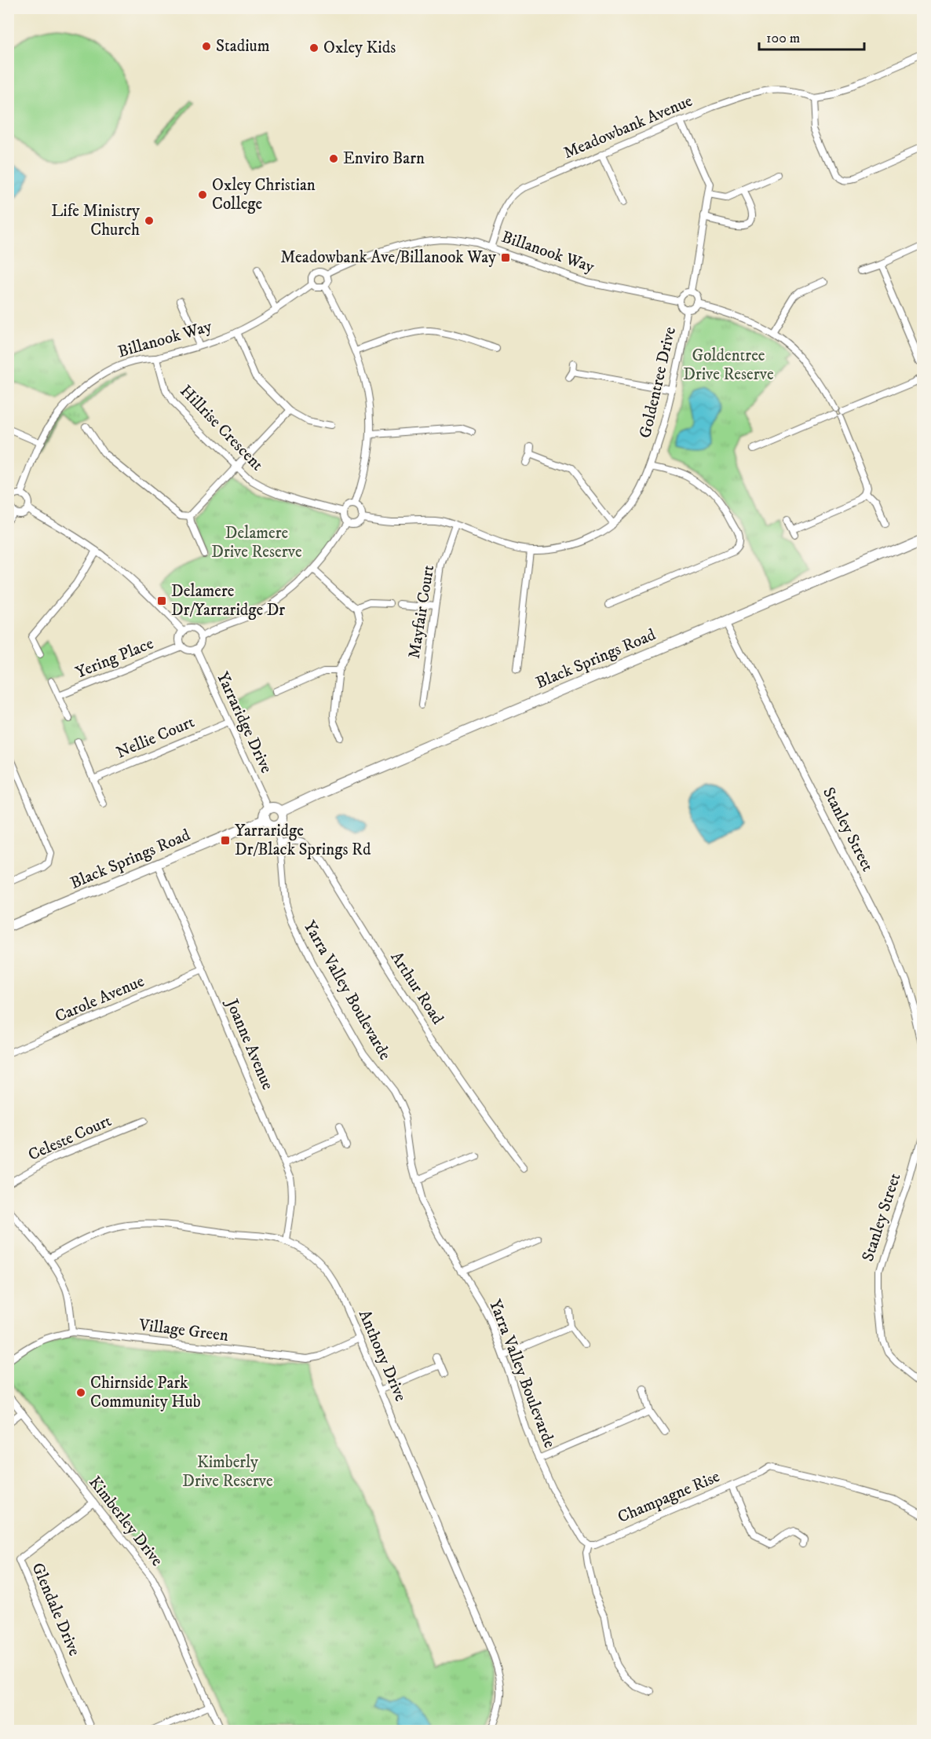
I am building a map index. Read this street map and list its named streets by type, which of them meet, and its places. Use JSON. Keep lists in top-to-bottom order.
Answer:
{
  "streets": {
    "main road": ["Black Springs Road"],
    "street": [
      "Meadowbank Avenue",
      "Billanook Way",
      "Goldentree Drive",
      "Hillrise Crescent",
      "Mayfair Court",
      "Yering Place",
      "Yarraridge Drive",
      "Nellie Court",
      "Stanley Street",
      "Arthur Road",
      "Yarra Valley Boulevarde",
      "Carole Avenue",
      "Joanne Avenue",
      "Celeste Court",
      "Village Green",
      "Anthony Drive",
      "Champagne Rise",
      "Kimberley Drive",
      "Glendale Drive"
    ]
  },
  "crossings": [
    ["Meadowbank Avenue", "Billanook Way"],
    ["Billanook Way", "Goldentree Drive"],
    ["Billanook Way", "Hillrise Crescent"],
    ["Goldentree Drive", "Hillrise Crescent"],
    ["Goldentree Drive", "Mayfair Court"],
    ["Yering Place", "Yarraridge Drive"],
    ["Black Springs Road", "Yarraridge Drive"],
    ["Black Springs Road", "Stanley Street"],
    ["Black Springs Road", "Yarra Valley Boulevarde"],
    ["Black Springs Road", "Joanne Avenue"],
    ["Yarraridge Drive", "Nellie Court"],
    ["Yarraridge Drive", "Yarra Valley Boulevarde"],
    ["Arthur Road", "Yarra Valley Boulevarde"],
    ["Yarra Valley Boulevarde", "Champagne Rise"],
    ["Carole Avenue", "Joanne Avenue"],
    ["Joanne Avenue", "Anthony Drive"],
    ["Village Green", "Anthony Drive"],
    ["Kimberley Drive", "Glendale Drive"]
  ],
  "parks": ["Goldentree Drive Reserve", "Delamere Drive Reserve", "Kimberly Drive Reserve"],
  "places": {
    "other": [
      "Stadium",
      "Oxley Kids",
      "Enviro Barn",
      "Oxley Christian College",
      "Life Ministry Church",
      "Chirnside Park Community Hub"
    ],
    "transit": ["Meadowbank Ave/Billanook Way", "Delamere Dr/Yarraridge Dr", "Yarraridge Dr/Black Springs Rd"]
  },
  "scale_bar": "100 m"
}
